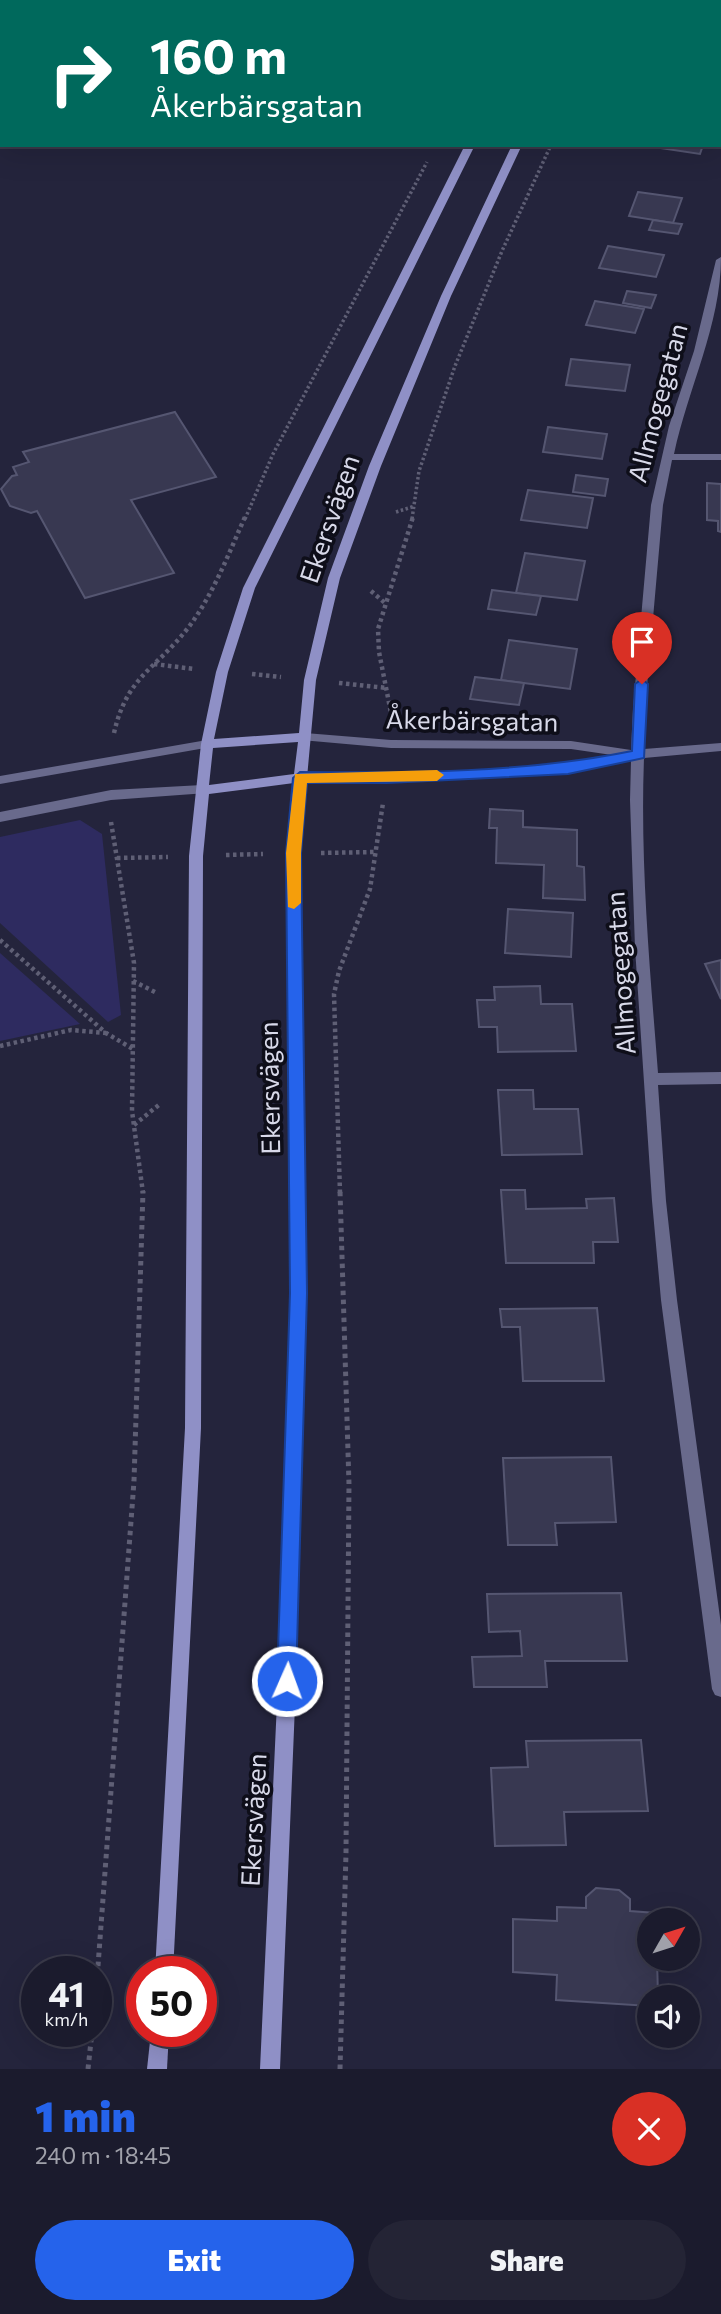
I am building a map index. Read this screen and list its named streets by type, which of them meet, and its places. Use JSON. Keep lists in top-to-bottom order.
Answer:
{
  "streets": {
    "main road": ["Ekersvägen"],
    "street": ["Allmogegatan", "Åkerbärsgatan"]
  },
  "crossings": [
    ["Allmogegatan", "Åkerbärsgatan"],
    ["Ekersvägen", "Åkerbärsgatan"]
  ],
  "north": "top right",
  "page": {
    "turn": ["160 m", "Åkerbärsgatan"],
    "speed": "41 km/h",
    "limit": "50",
    "heading": ["1 min", "240 m · 18:45"],
    "buttons": ["Exit", "Share"]
  }
}
